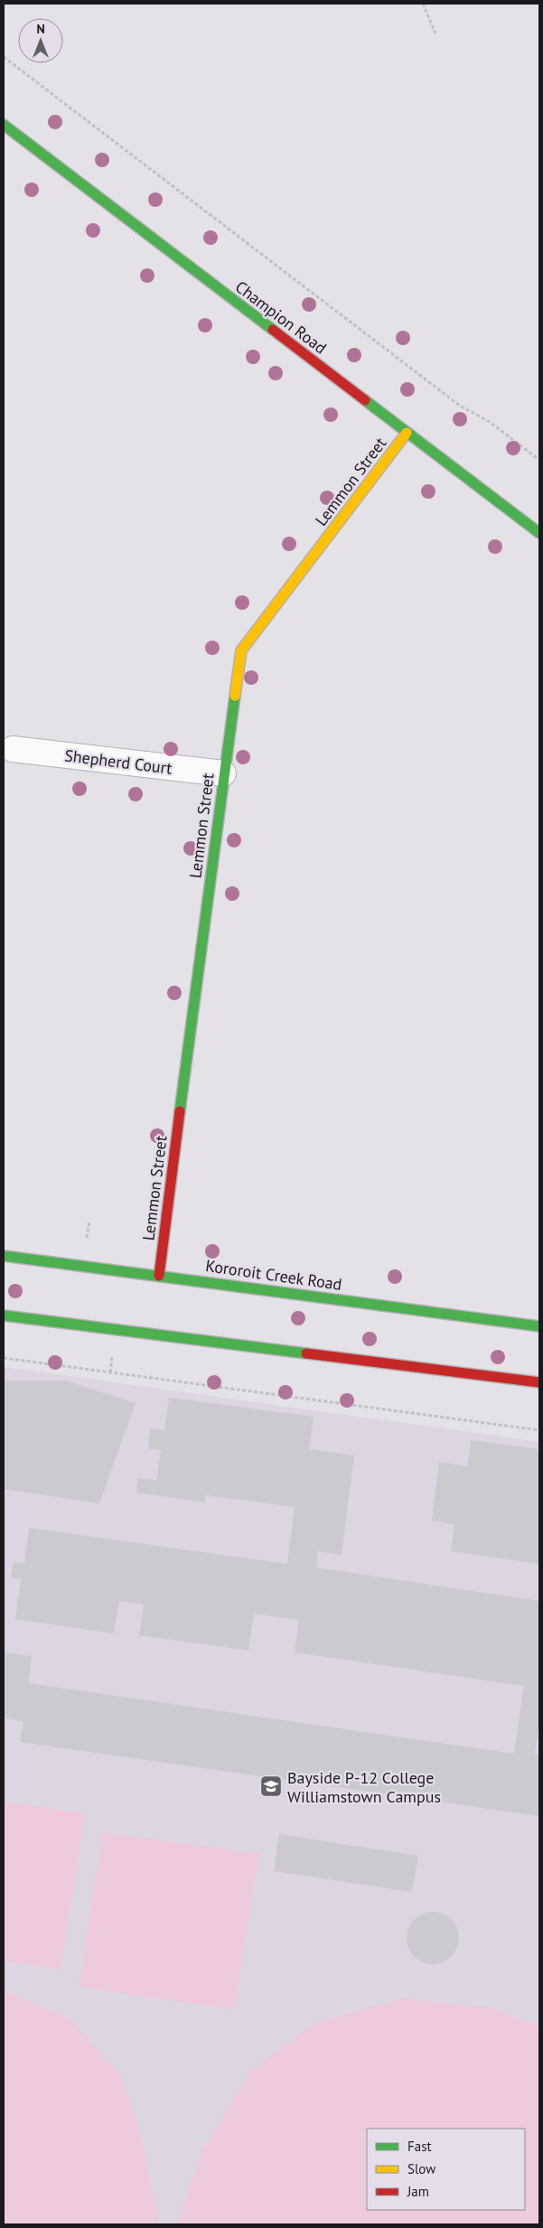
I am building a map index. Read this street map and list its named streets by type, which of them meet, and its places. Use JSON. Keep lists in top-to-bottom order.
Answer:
{
  "streets": {
    "street": [
      "Champion Road",
      "Lemmon Street",
      "Shepherd Court",
      "Kororoit Creek Road"
    ]
  },
  "crossings": [
    ["Champion Road", "Lemmon Street"],
    ["Lemmon Street", "Shepherd Court"],
    ["Lemmon Street", "Kororoit Creek Road"]
  ],
  "places": {
    "school or university": ["Bayside P-12 College Williamstown Campus"]
  },
  "legend": ["Fast", "Slow", "Jam"],
  "north": "top"
}
